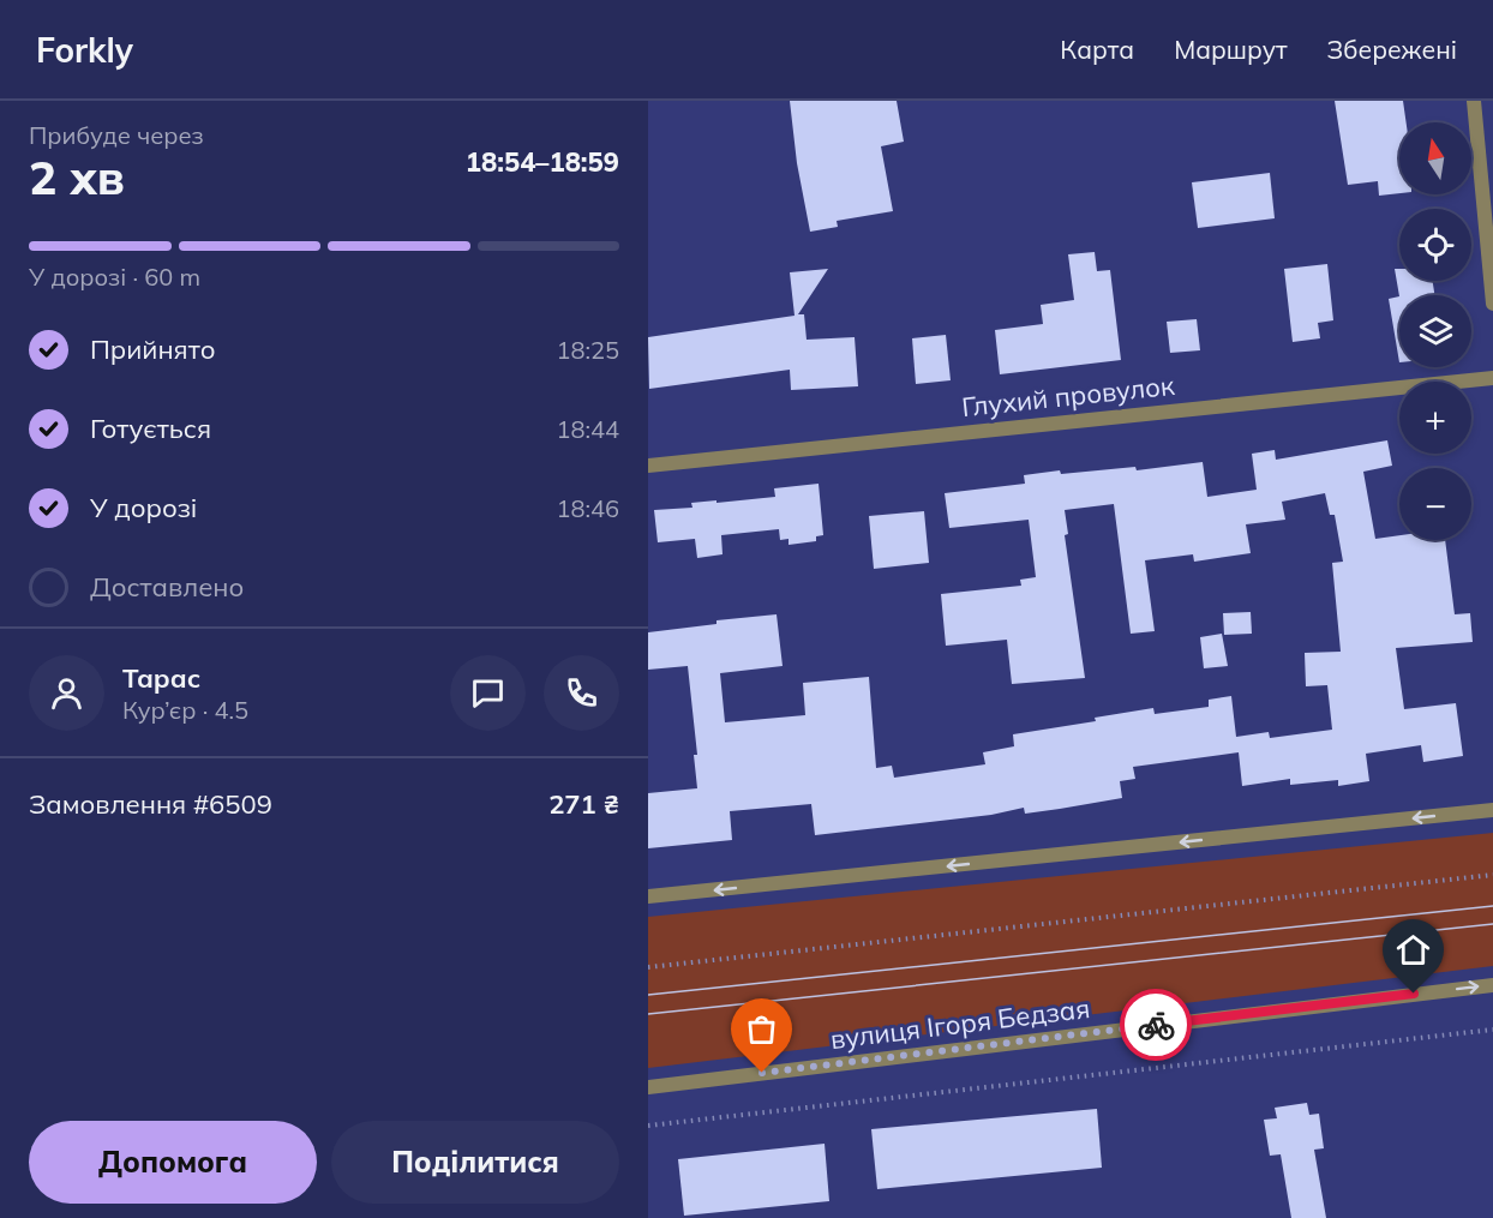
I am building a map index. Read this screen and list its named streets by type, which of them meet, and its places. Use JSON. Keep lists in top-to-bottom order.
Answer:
{
  "streets": {
    "street": ["Глухий провулок", "вулиця Ігоря Бедзая"]
  },
  "one_way": ["вулиця Ігоря Бедзая"],
  "north": "top",
  "page": {
    "header": "Forkly",
    "nav": ["Карта", "Маршрут", "Збережені"],
    "heading": ["2 хв", "Прибуде через", "18:54–18:59"],
    "panel": [
      "Тарас",
      "Кур’єр · 4.5",
      "Замовлення #6509",
      "271 ₴"
    ],
    "map_buttons": ["+", "−"],
    "bar": "У дорозі · 60 m",
    "list": [
      ["Прийнято", "18:25"],
      ["Готується", "18:44"],
      ["У дорозі", "18:46"],
      "Доставлено"
    ],
    "buttons": ["Допомога", "Поділитися"]
  }
}
